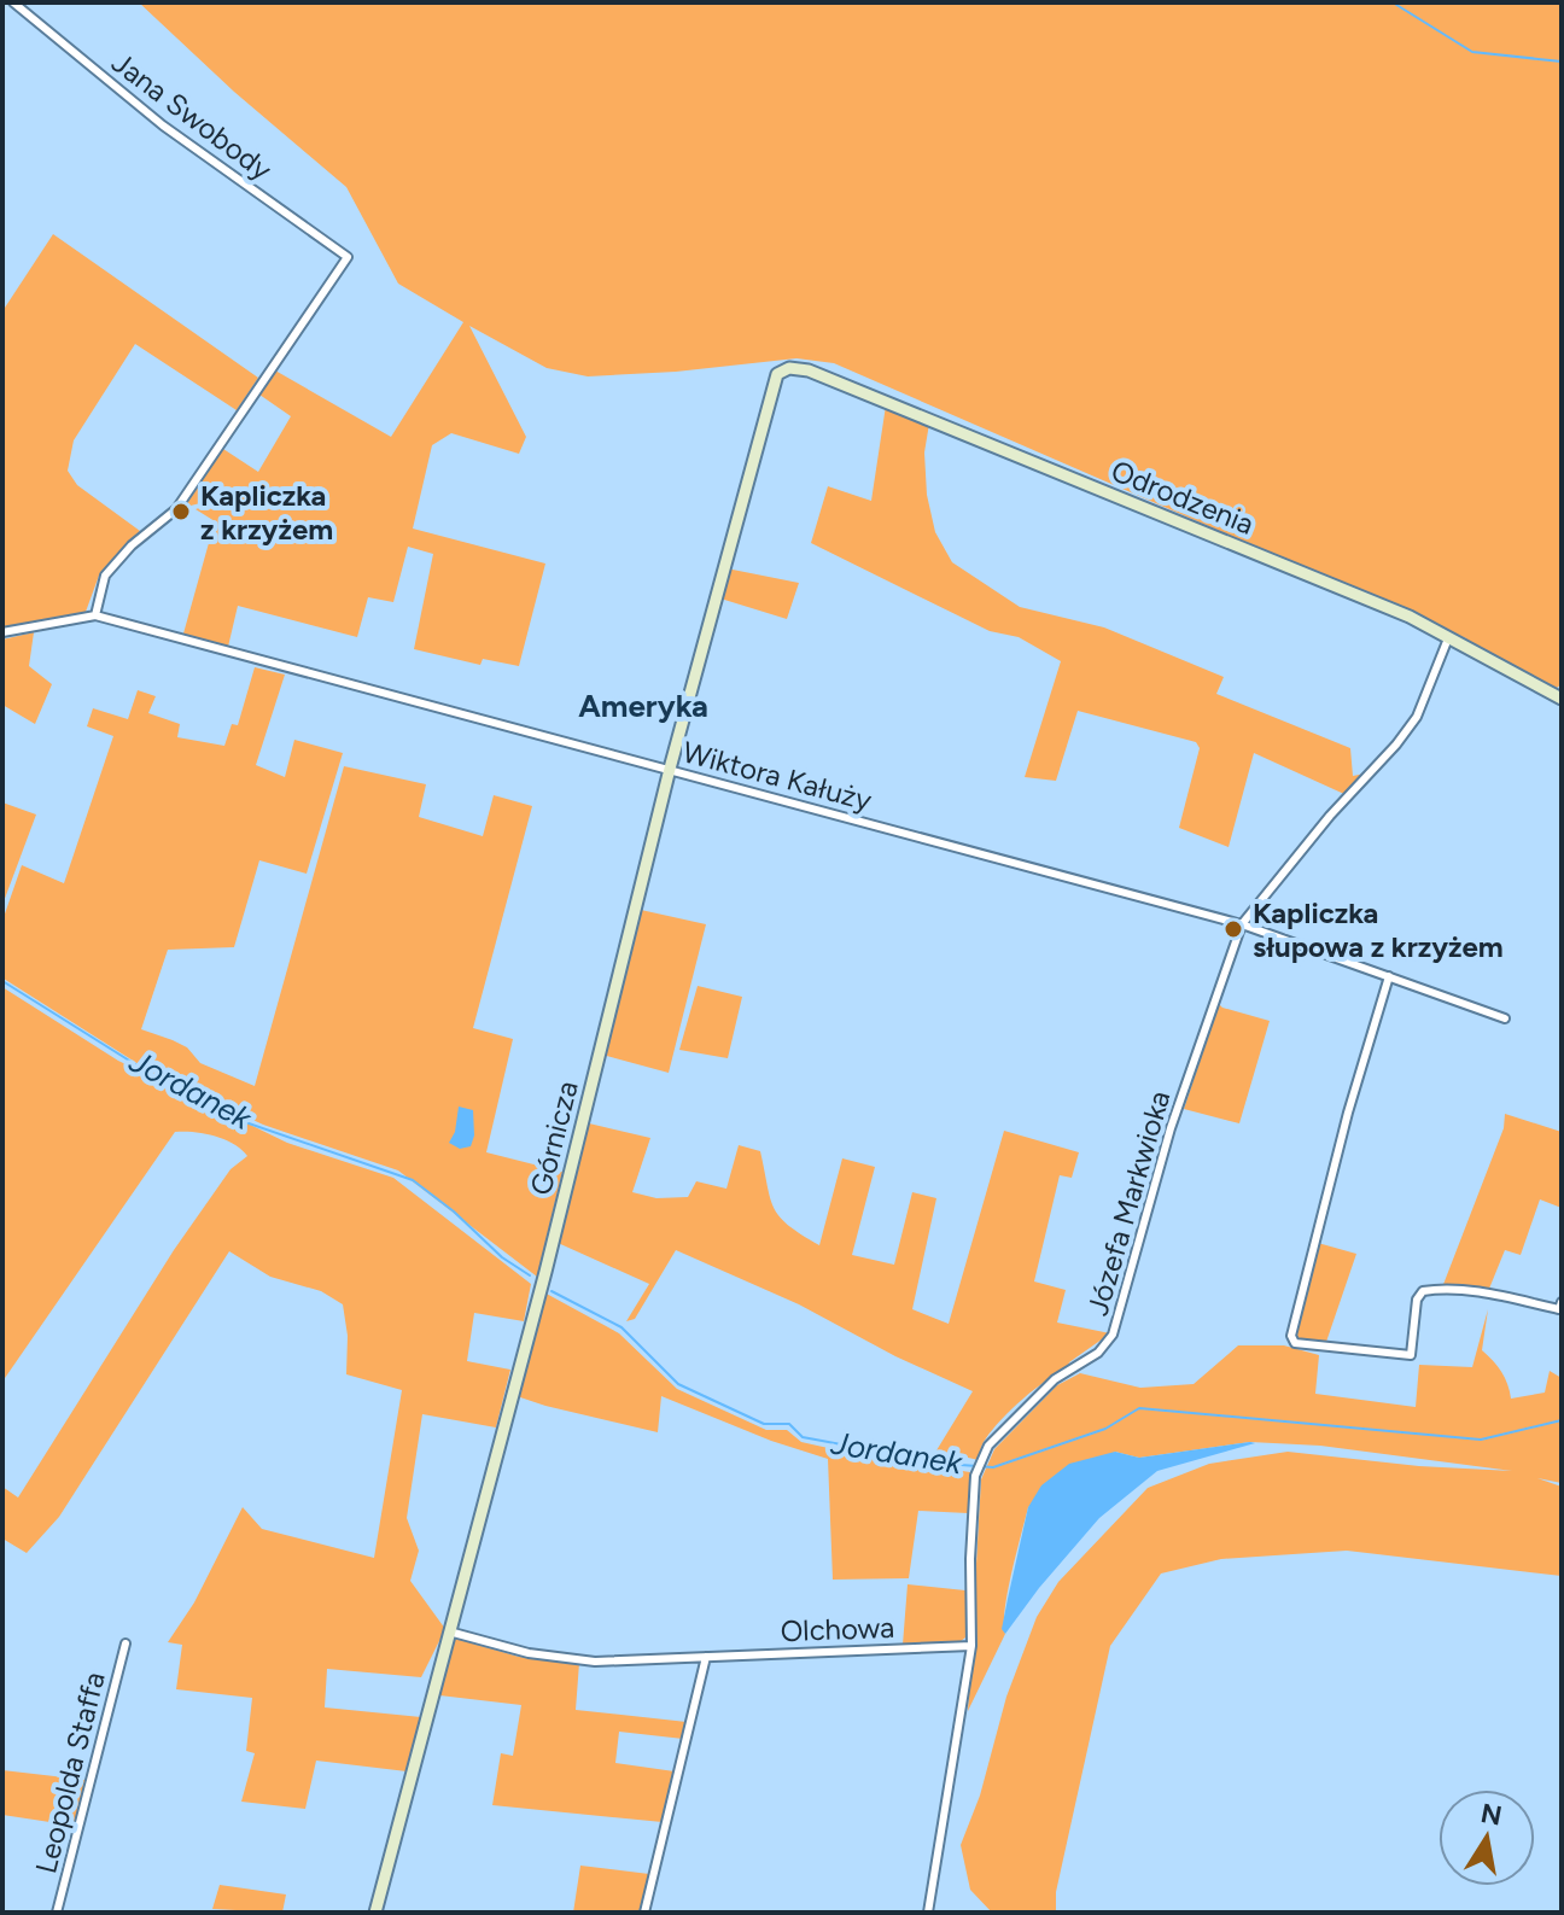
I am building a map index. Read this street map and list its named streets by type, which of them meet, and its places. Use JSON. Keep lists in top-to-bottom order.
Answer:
{
  "streets": {
    "street": [
      "Jana Swobody",
      "Odrodzenia",
      "Wiktora Kałuży",
      "Górnicza",
      "Józefa Markwioka",
      "Olchowa",
      "Leopolda Staffa"
    ]
  },
  "crossings": [
    ["Jana Swobody", "Wiktora Kałuży"],
    ["Odrodzenia", "Górnicza"],
    ["Odrodzenia", "Józefa Markwioka"],
    ["Wiktora Kałuży", "Górnicza"],
    ["Wiktora Kałuży", "Józefa Markwioka"],
    ["Górnicza", "Olchowa"],
    ["Józefa Markwioka", "Olchowa"]
  ],
  "districts": ["Ameryka"],
  "water": ["Jordanek"],
  "places": ["Kapliczka z krzyżem", "Kapliczka słupowa z krzyżem"],
  "north": "top"
}
